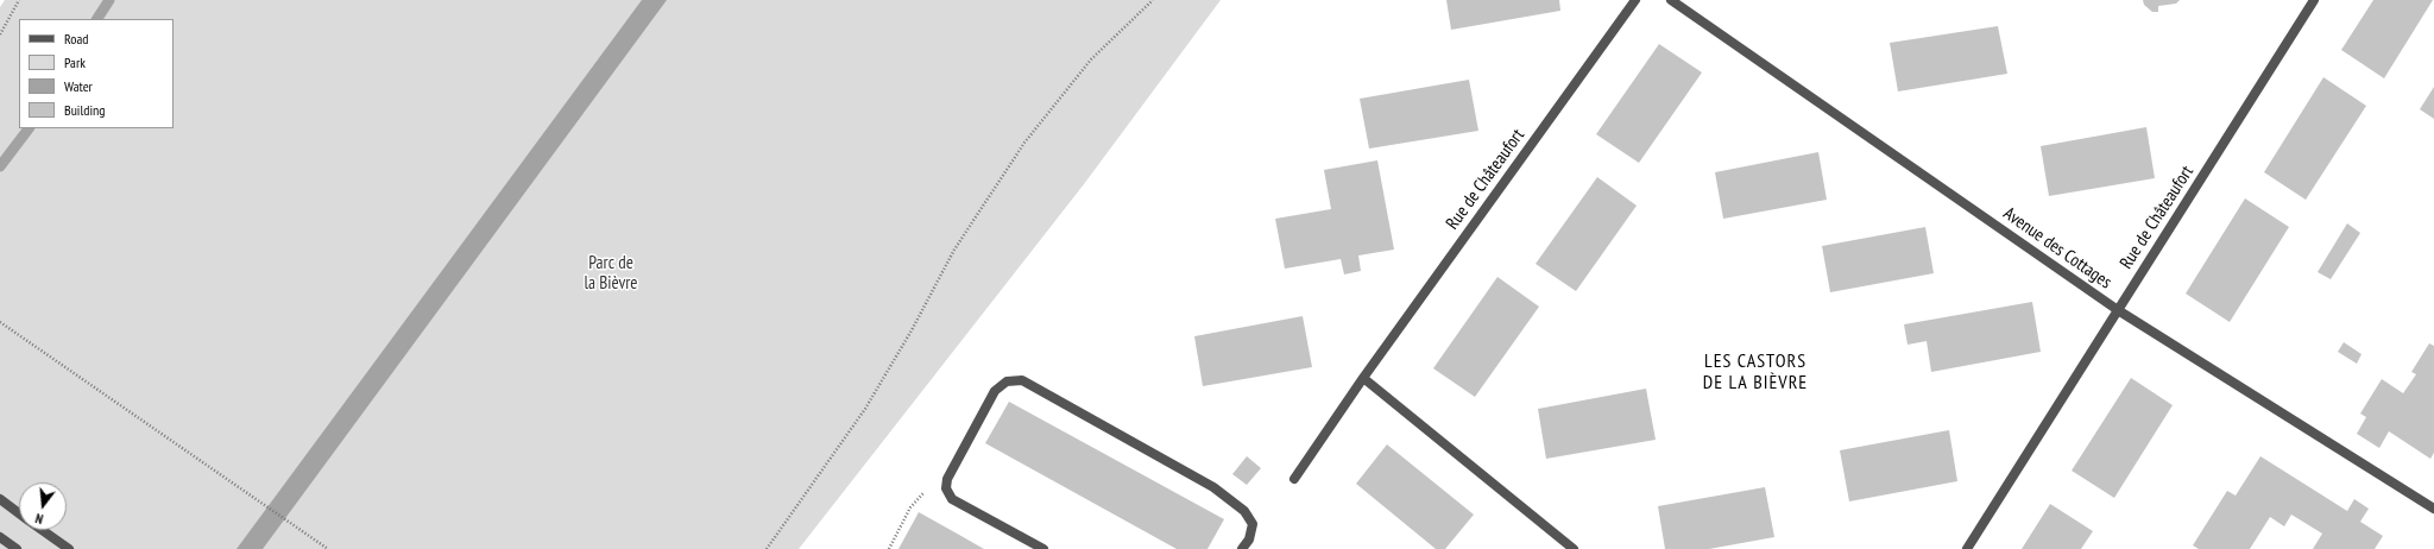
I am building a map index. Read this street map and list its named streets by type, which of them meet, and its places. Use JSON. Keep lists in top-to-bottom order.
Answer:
{
  "streets": {
    "street": ["Rue de Châteaufort", "Avenue des Cottages"]
  },
  "crossings": [
    ["Rue de Châteaufort", "Avenue des Cottages"]
  ],
  "districts": ["LES CASTORS DE LA BIÈVRE"],
  "parks": ["Parc de la Bièvre"],
  "legend": [
    "Road",
    "Park",
    "Water",
    "Building"
  ],
  "north": "bottom"
}
